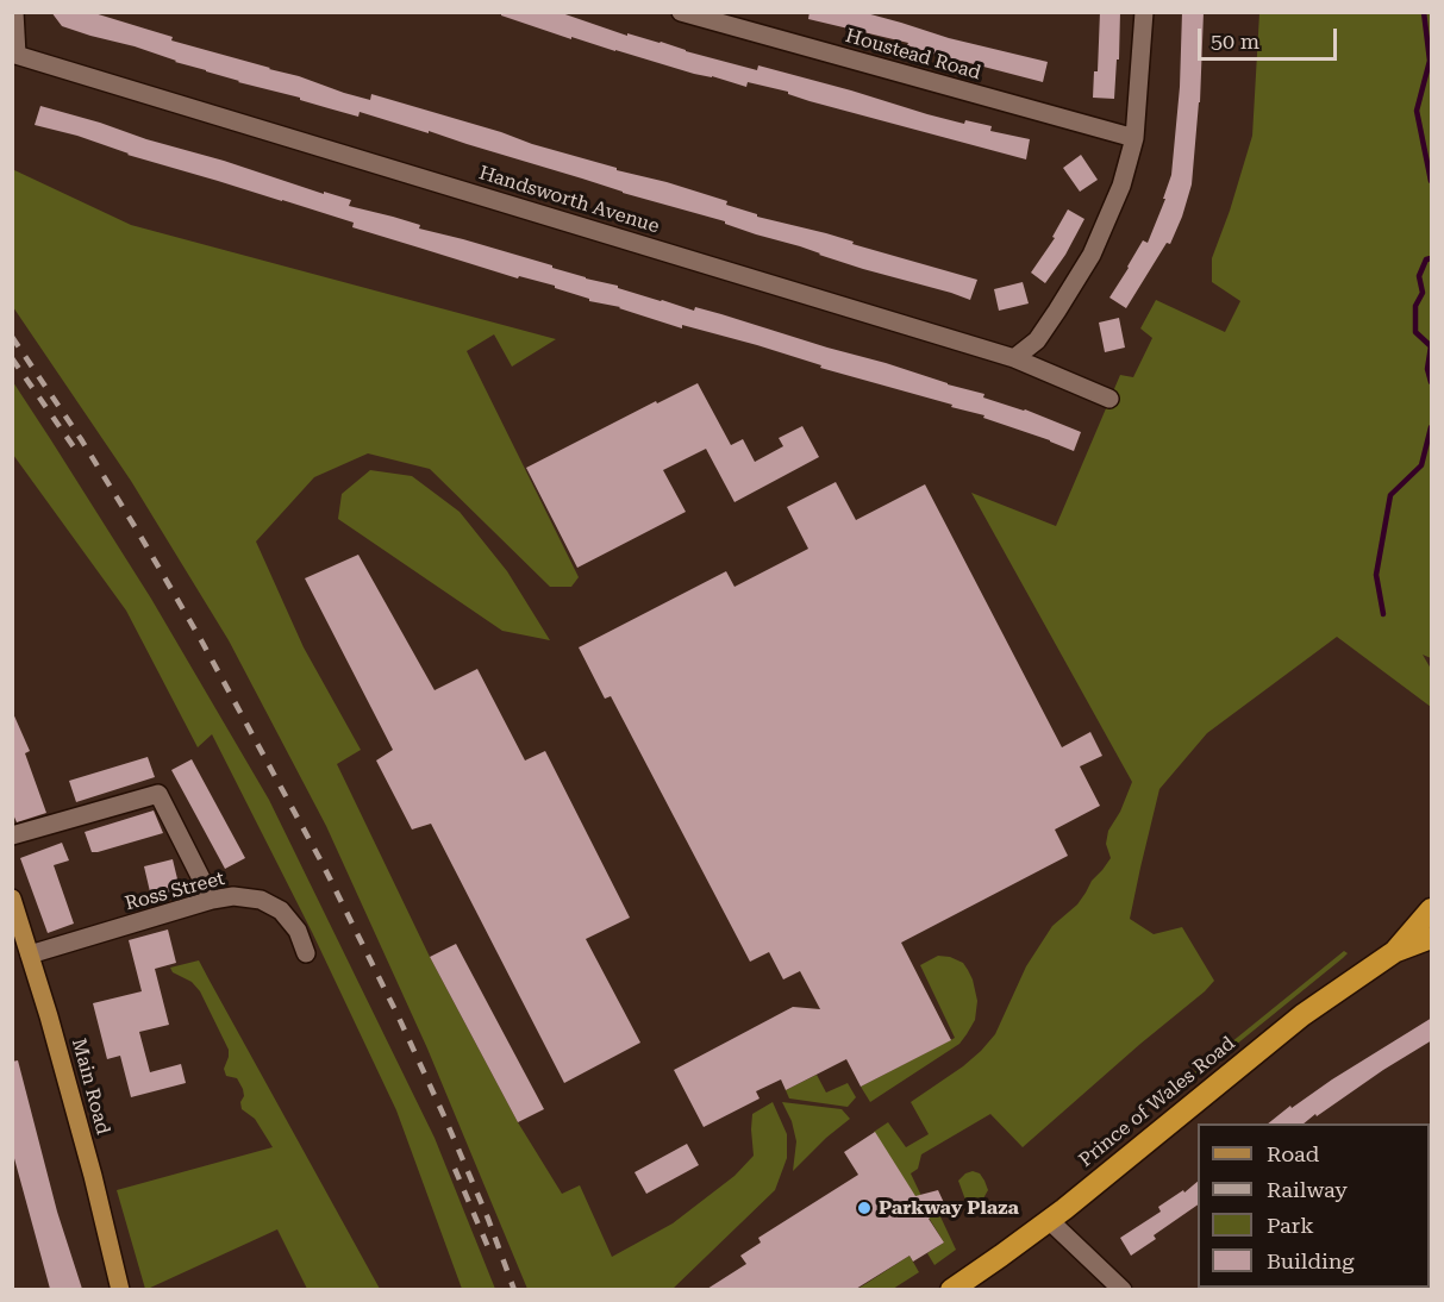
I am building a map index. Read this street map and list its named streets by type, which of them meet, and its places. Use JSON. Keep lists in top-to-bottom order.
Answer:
{
  "streets": {
    "highway": ["Prince of Wales Road"],
    "main road": ["Main Road"],
    "street": ["Houstead Road", "Handsworth Avenue", "Ross Street"]
  },
  "crossings": [
    ["Ross Street", "Main Road"]
  ],
  "places": ["Parkway Plaza"],
  "legend": [
    "Road",
    "Railway",
    "Park",
    "Building"
  ],
  "scale_bar": "50 m"
}
